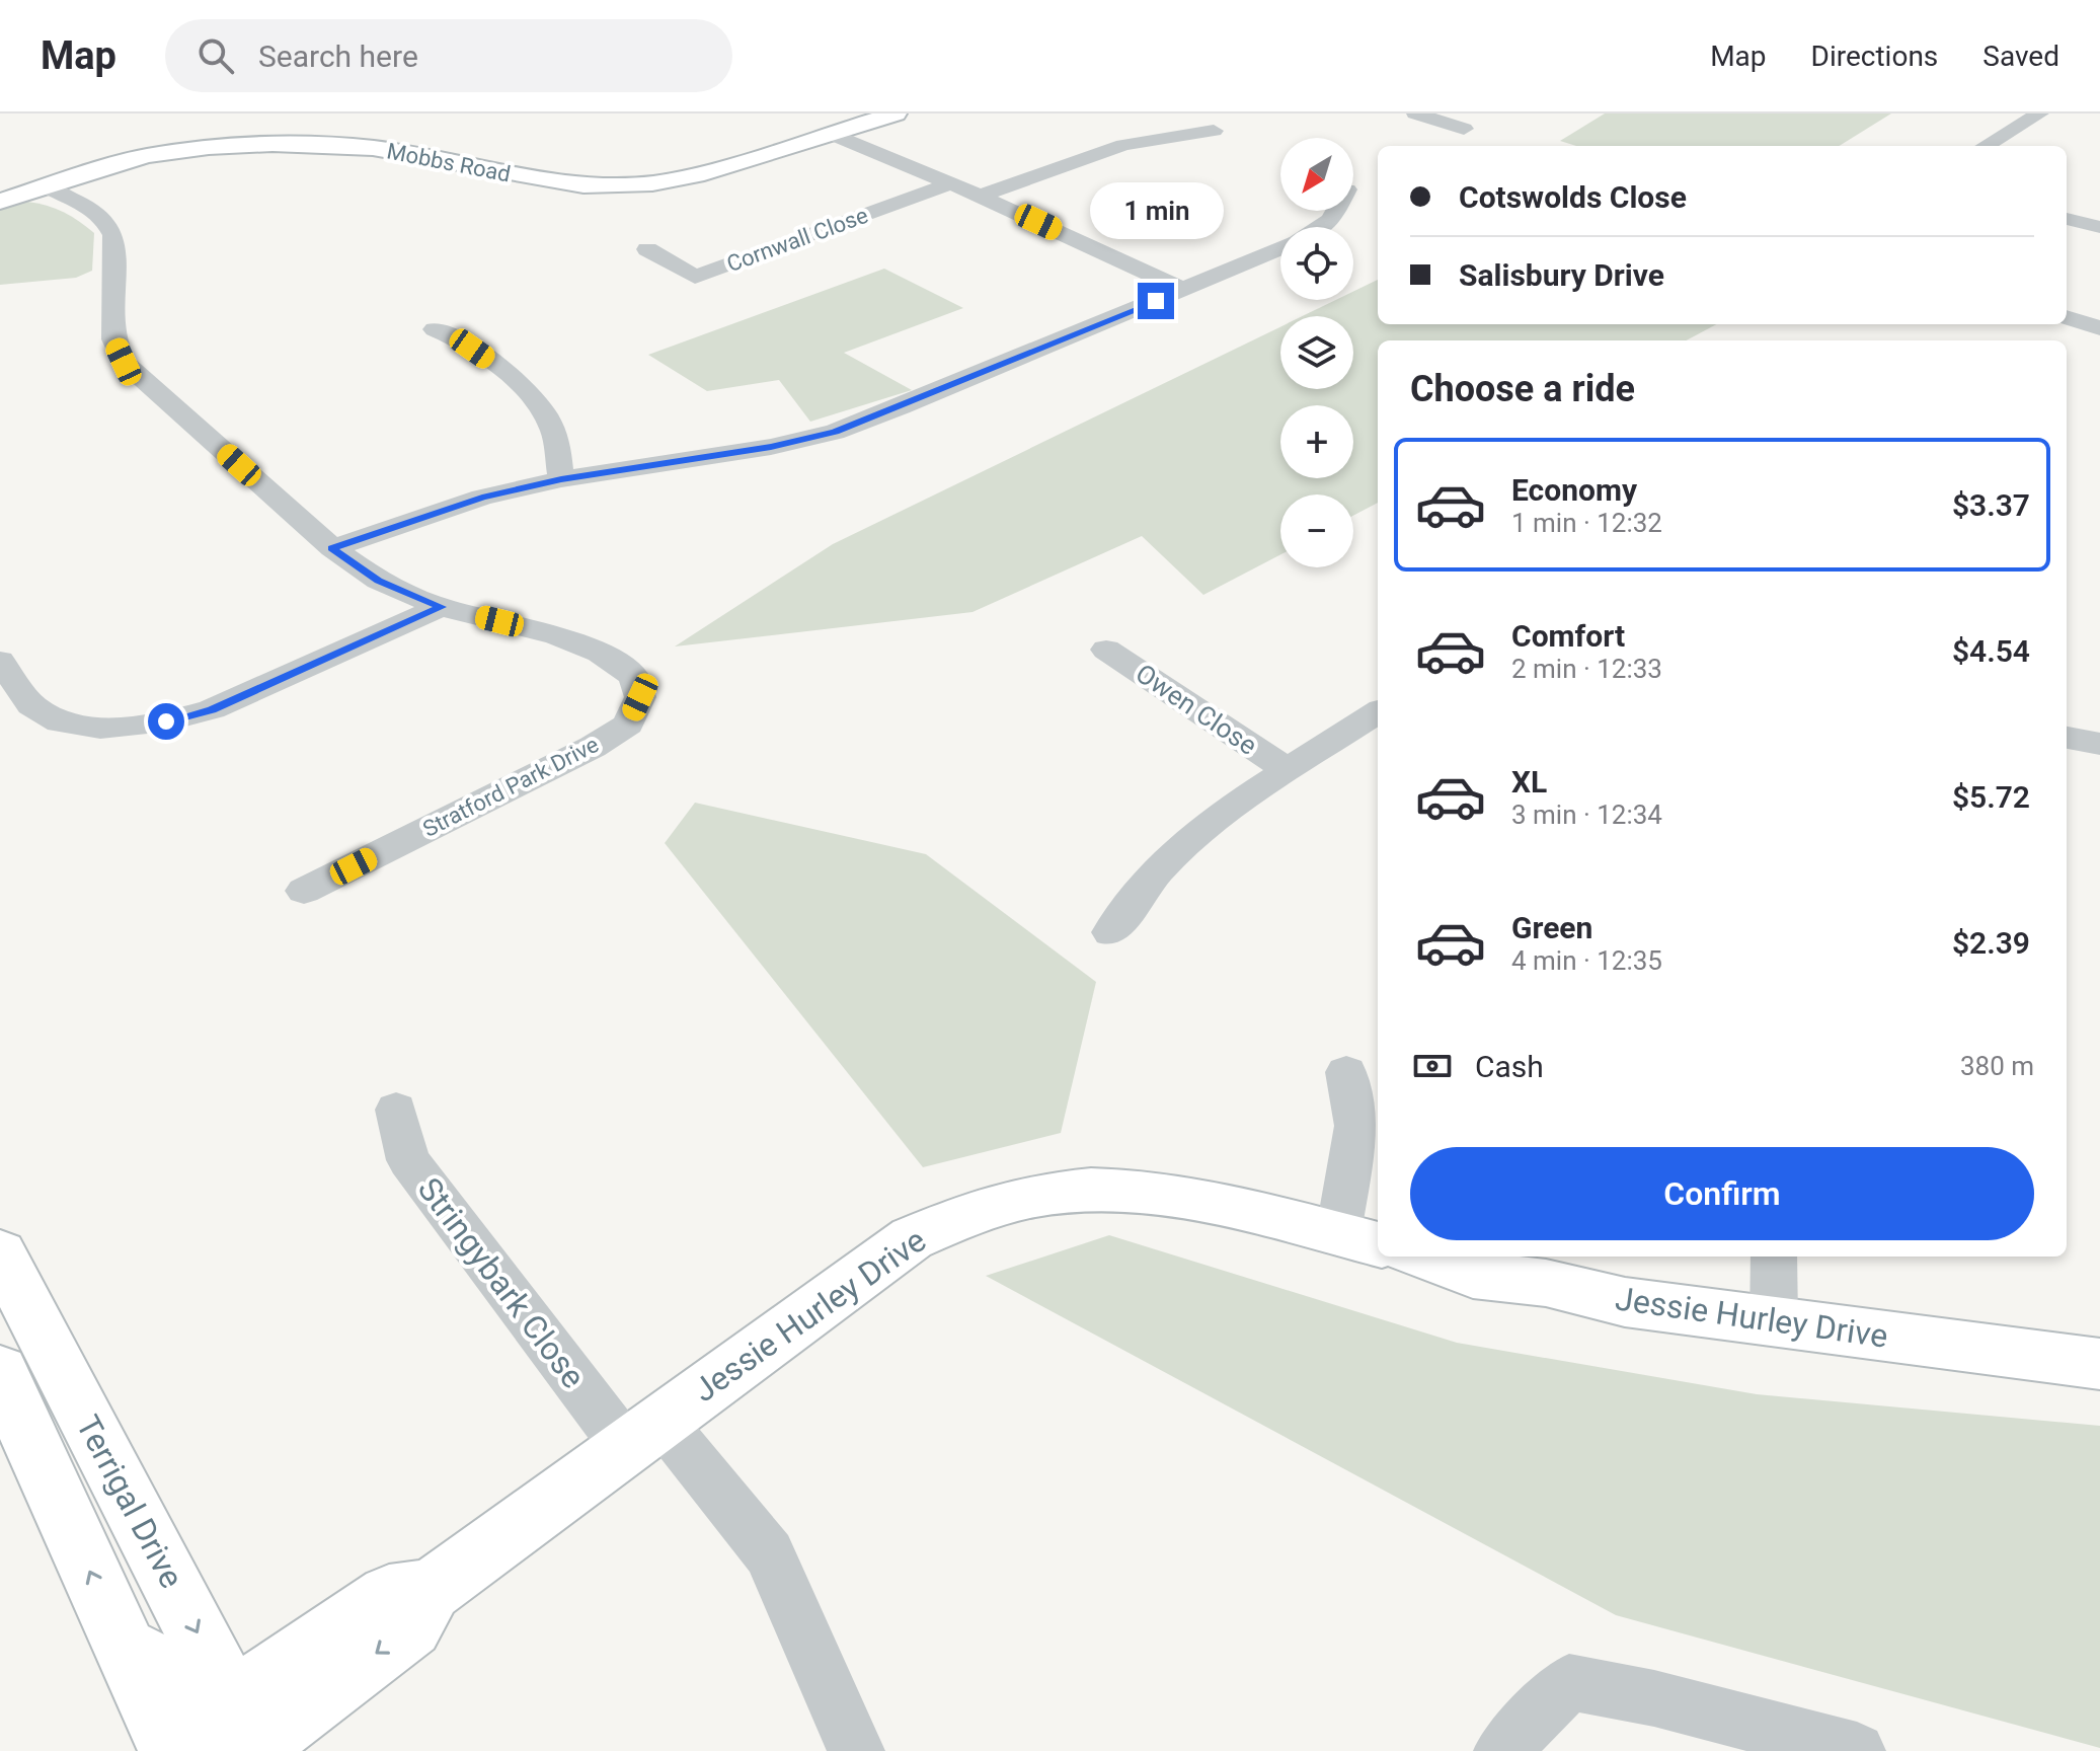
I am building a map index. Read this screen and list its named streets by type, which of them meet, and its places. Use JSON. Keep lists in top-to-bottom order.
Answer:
{
  "streets": {
    "street": [
      "Mobbs Road",
      "Cornwall Close",
      "Owen Close",
      "Stratford Park Drive",
      "Stringybark Close",
      "Jessie Hurley Drive",
      "Terrigal Drive"
    ]
  },
  "crossings": [
    ["Mobbs Road", "Stratford Park Drive"],
    ["Stringybark Close", "Jessie Hurley Drive"],
    ["Jessie Hurley Drive", "Terrigal Drive"]
  ],
  "north": "bottom left",
  "page": {
    "header": "Map",
    "search": "Search here",
    "nav": ["Map", "Directions", "Saved"],
    "map_buttons": ["+", "−"],
    "banner": ["Cotswolds Close", "Salisbury Drive"],
    "bubble": "1 min",
    "heading": "Choose a ride",
    "list": [
      {
        "name": "Economy",
        "note": "1 min · 12:32",
        "value": "$3.37"
      },
      {
        "name": "Comfort",
        "note": "2 min · 12:33",
        "value": "$4.54"
      },
      {
        "name": "XL",
        "note": "3 min · 12:34",
        "value": "$5.72"
      },
      {
        "name": "Green",
        "note": "4 min · 12:35",
        "value": "$2.39"
      }
    ],
    "pay": ["Cash", "380 m"],
    "buttons": "Confirm"
  }
}
